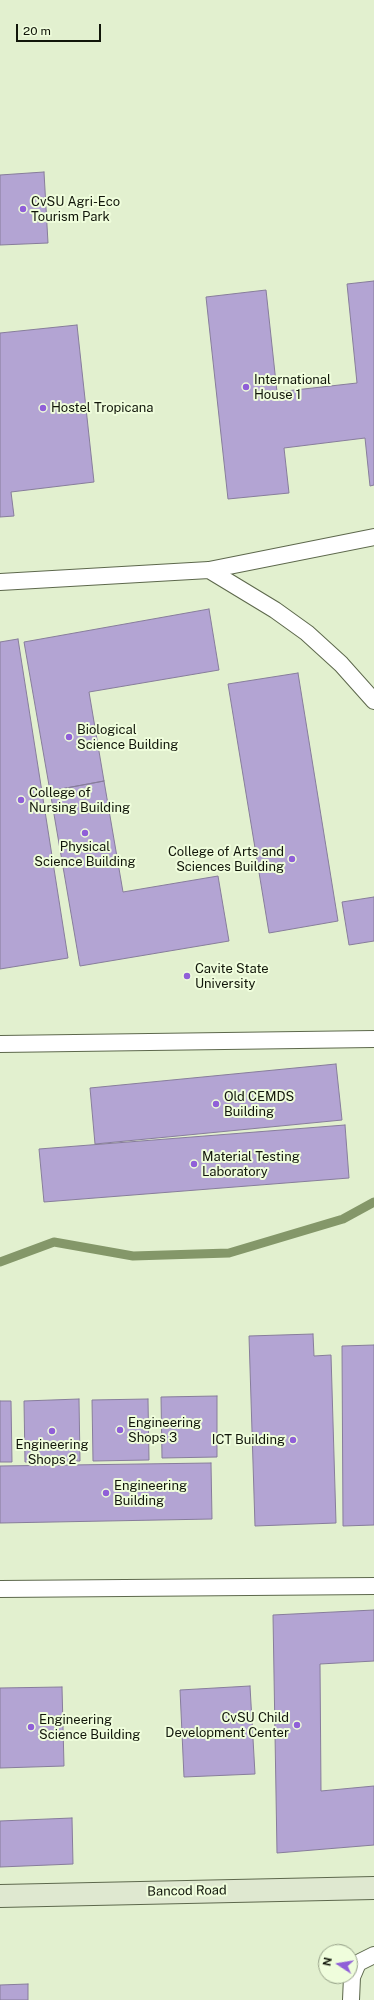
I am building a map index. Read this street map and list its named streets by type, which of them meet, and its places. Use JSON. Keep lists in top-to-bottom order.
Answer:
{
  "streets": {
    "street": ["Bancod Road"]
  },
  "places": [
    "CvSU Agri-Eco Tourism Park",
    "International House 1",
    "Hostel Tropicana",
    "Biological Science Building",
    "College of Nursing Building",
    "Physical Science Building",
    "College of Arts and Sciences Building",
    "Cavite State University",
    "Old CEMDS Building",
    "Material Testing Laboratory",
    "Engineering Shops 3",
    "Engineering Shops 2",
    "ICT Building",
    "Engineering Building",
    "CvSU Child Development Center",
    "Engineering Science Building"
  ],
  "scale_bar": "20 m",
  "north": "left"
}
